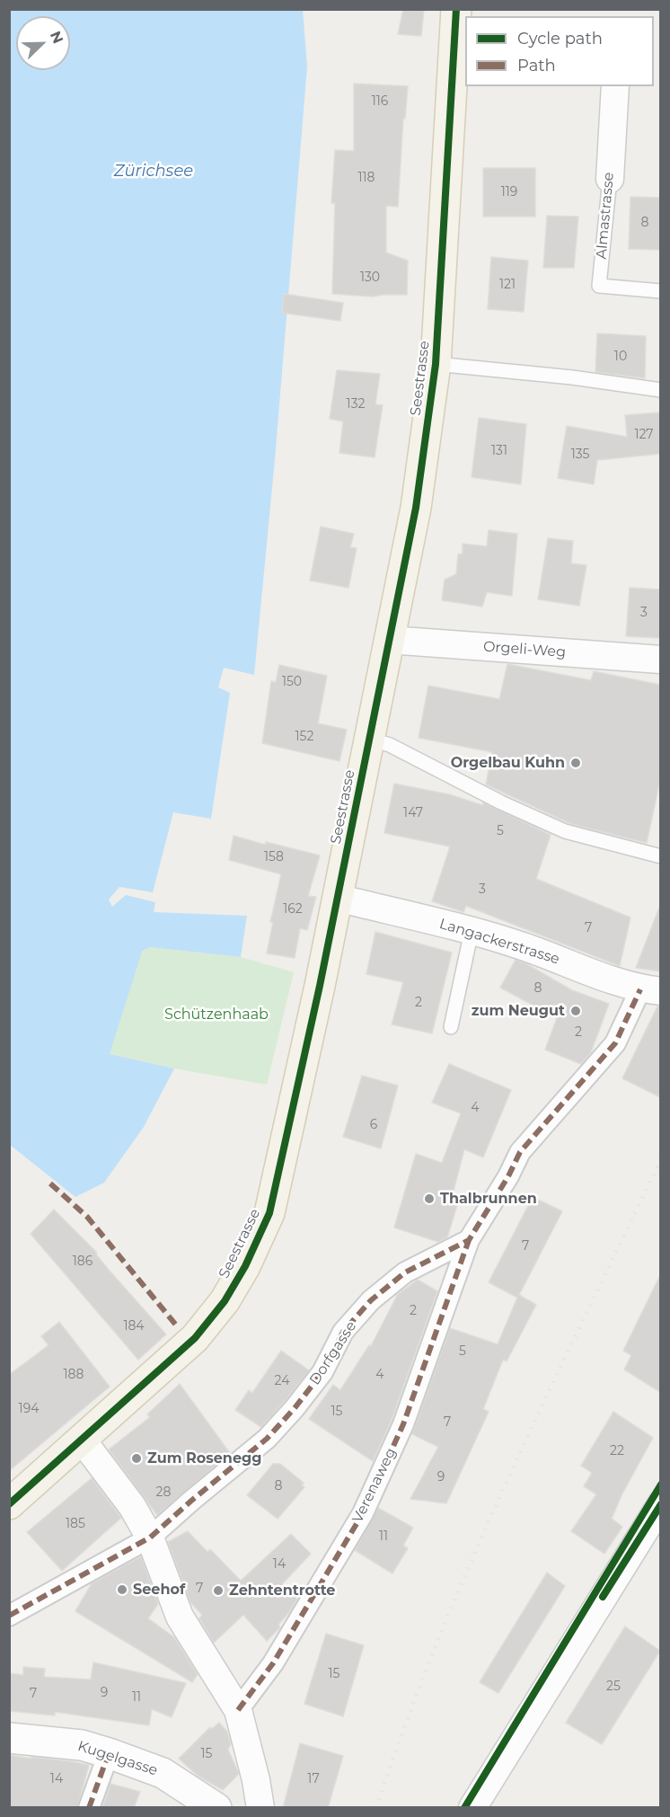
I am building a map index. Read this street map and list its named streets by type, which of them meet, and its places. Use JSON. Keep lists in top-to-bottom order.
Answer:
{
  "streets": {
    "main road": ["Seestrasse"],
    "street": [
      "Almastrasse",
      "Orgeli-Weg",
      "Langackerstrasse",
      "Dorfgasse",
      "Verenaweg",
      "Kugelgasse"
    ]
  },
  "crossings": [
    ["Seestrasse", "Orgeli-Weg"],
    ["Seestrasse", "Langackerstrasse"],
    ["Dorfgasse", "Verenaweg"]
  ],
  "water": ["Zürichsee"],
  "parks": ["Schützenhaab"],
  "places": [
    "Orgelbau Kuhn",
    "zum Neugut",
    "Thalbrunnen",
    "Zum Rosenegg",
    "Seehof",
    "Zehntentrotte"
  ],
  "house_numbers": [
    "116",
    "118",
    "119",
    "8",
    "130",
    "121",
    "10",
    "132",
    "127",
    "131",
    "135",
    "3",
    "150",
    "152",
    "147",
    "5",
    "158",
    "3",
    "162",
    "7",
    "8",
    "2",
    "2",
    "4",
    "6",
    "7",
    "186",
    "2",
    "184",
    "5",
    "188",
    "4",
    "24",
    "194",
    "15",
    "7",
    "22",
    "9",
    "8",
    "28",
    "185",
    "11",
    "14",
    "7",
    "15",
    "25",
    "9",
    "7",
    "11",
    "15",
    "14",
    "17"
  ],
  "legend": ["Cycle path", "Path"],
  "north": "top right"
}
